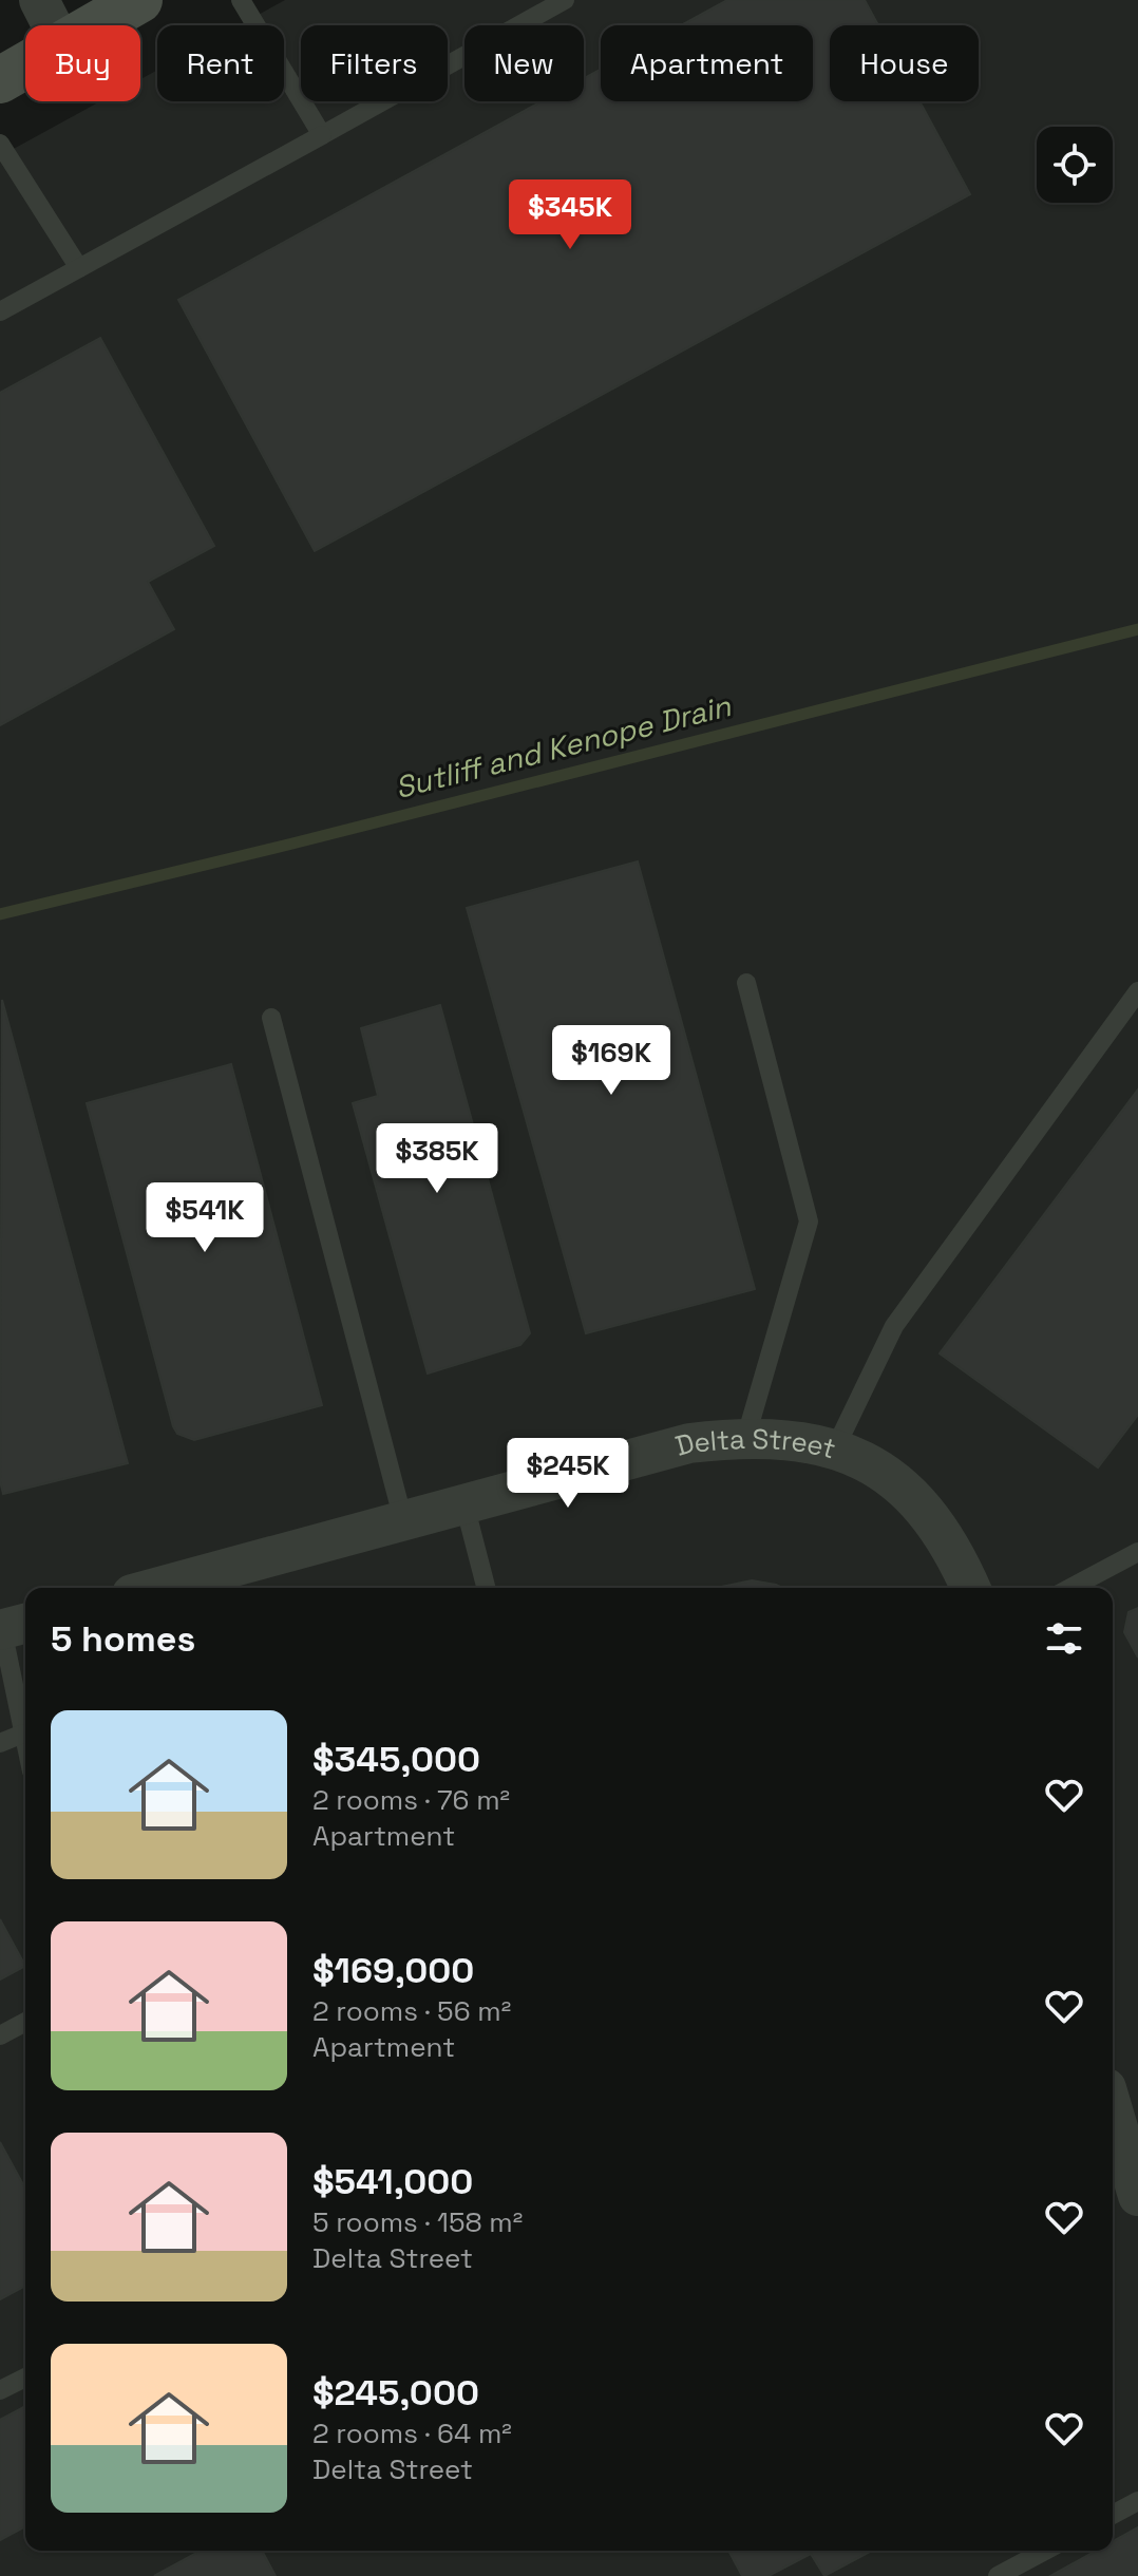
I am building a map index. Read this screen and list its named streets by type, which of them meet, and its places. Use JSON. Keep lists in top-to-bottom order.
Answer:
{
  "streets": {
    "street": ["Delta Street"]
  },
  "water": ["Sutliff and Kenope Drain"],
  "page": {
    "chip": [
      "Buy",
      "Rent",
      "Filters",
      "New",
      "Apartment",
      "House"
    ],
    "price": [
      "$345K",
      "$169K",
      "$385K",
      "$541K",
      "$245K"
    ],
    "heading": "5 homes",
    "list": [
      {
        "name": "$345,000",
        "note": "2 rooms · 76 m² · Apartment"
      },
      {
        "name": "$169,000",
        "note": "2 rooms · 56 m² · Apartment"
      },
      {
        "name": "$541,000",
        "note": "5 rooms · 158 m² · Delta Street"
      },
      {
        "name": "$245,000",
        "note": "2 rooms · 64 m² · Delta Street"
      }
    ]
  }
}
